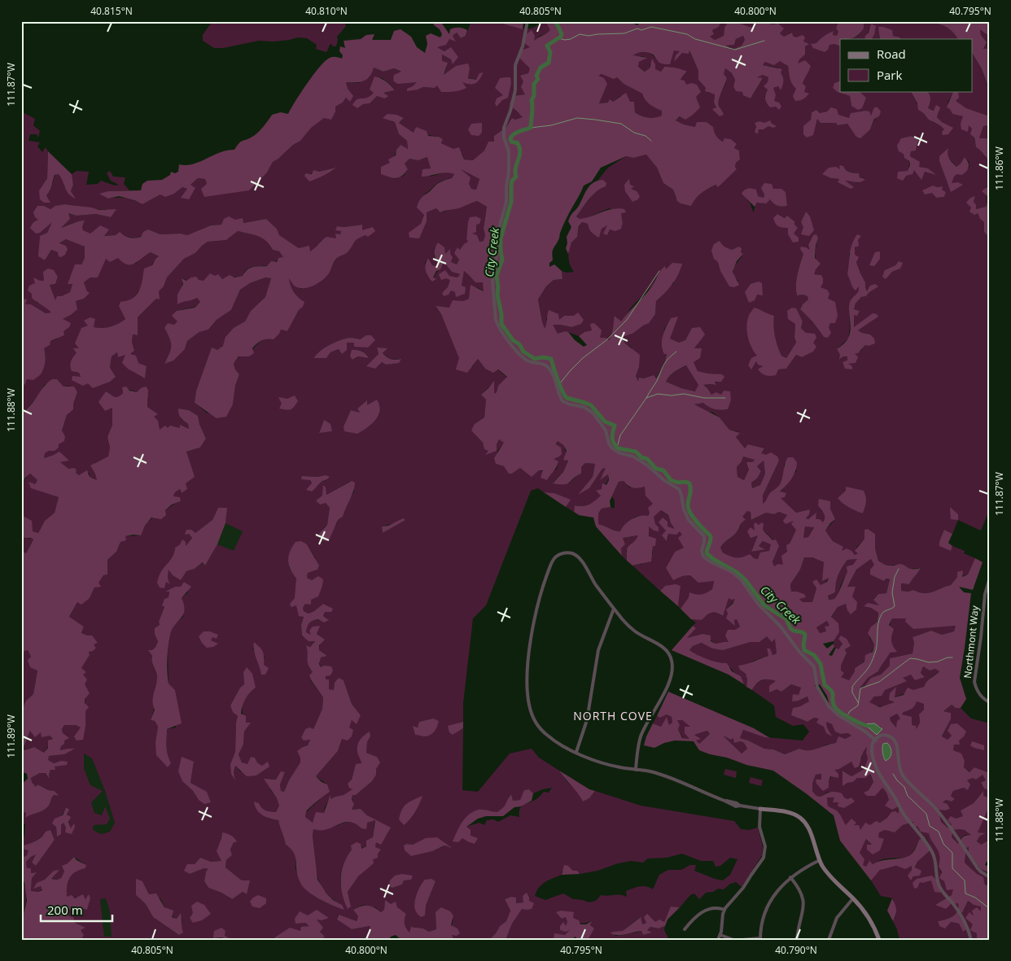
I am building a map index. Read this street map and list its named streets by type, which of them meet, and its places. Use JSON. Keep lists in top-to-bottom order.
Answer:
{
  "streets": {
    "street": ["Northmont Way"]
  },
  "districts": ["NORTH COVE"],
  "water": ["City Creek"],
  "legend": ["Road", "Park"],
  "scale_bar": "200 m",
  "coordinates": [
    "40.815°N",
    "40.810°N",
    "40.805°N",
    "40.800°N",
    "40.795°N",
    "111.87°W",
    "111.86°W",
    "111.88°W",
    "111.89°W",
    "40.790°N"
  ]
}
